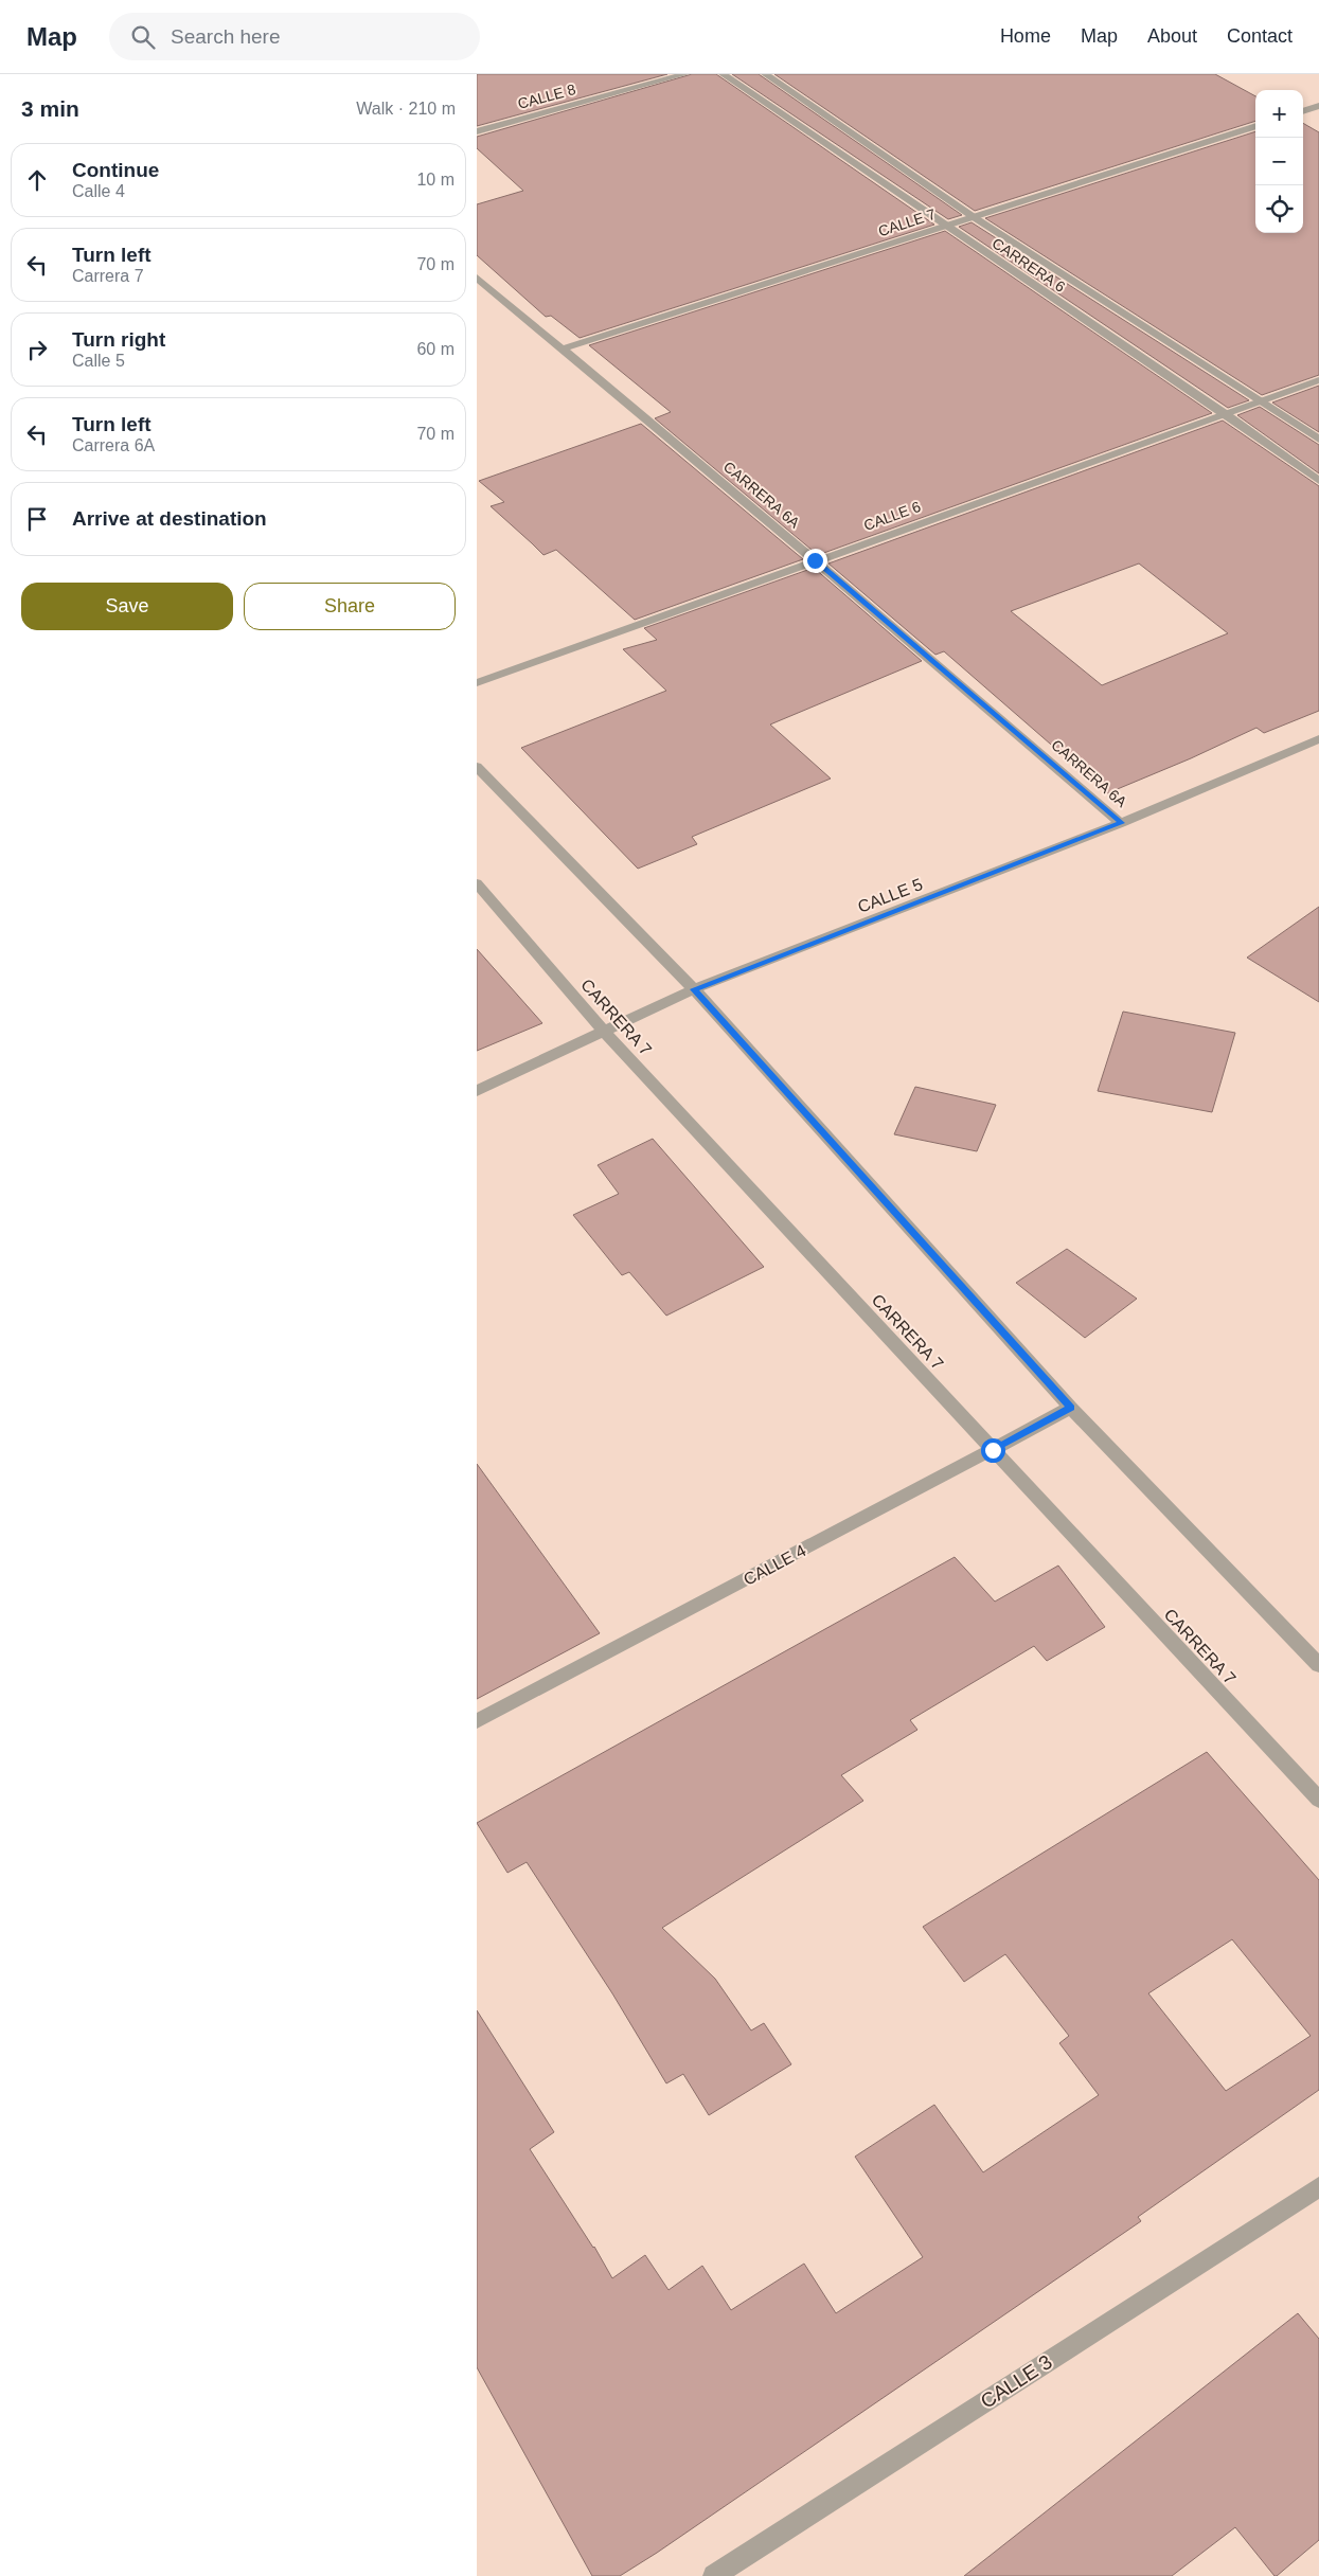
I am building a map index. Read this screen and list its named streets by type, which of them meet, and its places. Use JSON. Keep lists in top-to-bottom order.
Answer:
{
  "streets": {
    "street": [
      "CALLE 8",
      "CALLE 7",
      "CARRERA 6",
      "CARRERA 6A",
      "CALLE 6",
      "CALLE 5",
      "CARRERA 7",
      "CALLE 4",
      "CALLE 3"
    ]
  },
  "crossings": [
    ["CALLE 7", "CARRERA 6"],
    ["CALLE 7", "CARRERA 6A"],
    ["CARRERA 6", "CALLE 6"],
    ["CARRERA 6A", "CALLE 6"],
    ["CARRERA 6A", "CALLE 5"],
    ["CALLE 5", "CARRERA 7"],
    ["CARRERA 7", "CALLE 4"]
  ],
  "page": {
    "header": "Map",
    "search": "Search here",
    "nav": [
      "Home",
      "Map",
      "About",
      "Contact"
    ],
    "heading": ["3 min", "Walk · 210 m"],
    "map_buttons": ["+", "−"],
    "list": [
      ["Continue", "Calle 4", "10 m"],
      ["Turn left", "Carrera 7", "70 m"],
      ["Turn right", "Calle 5", "60 m"],
      ["Turn left", "Carrera 6A", "70 m"],
      "Arrive at destination"
    ],
    "buttons": ["Save", "Share"]
  }
}
